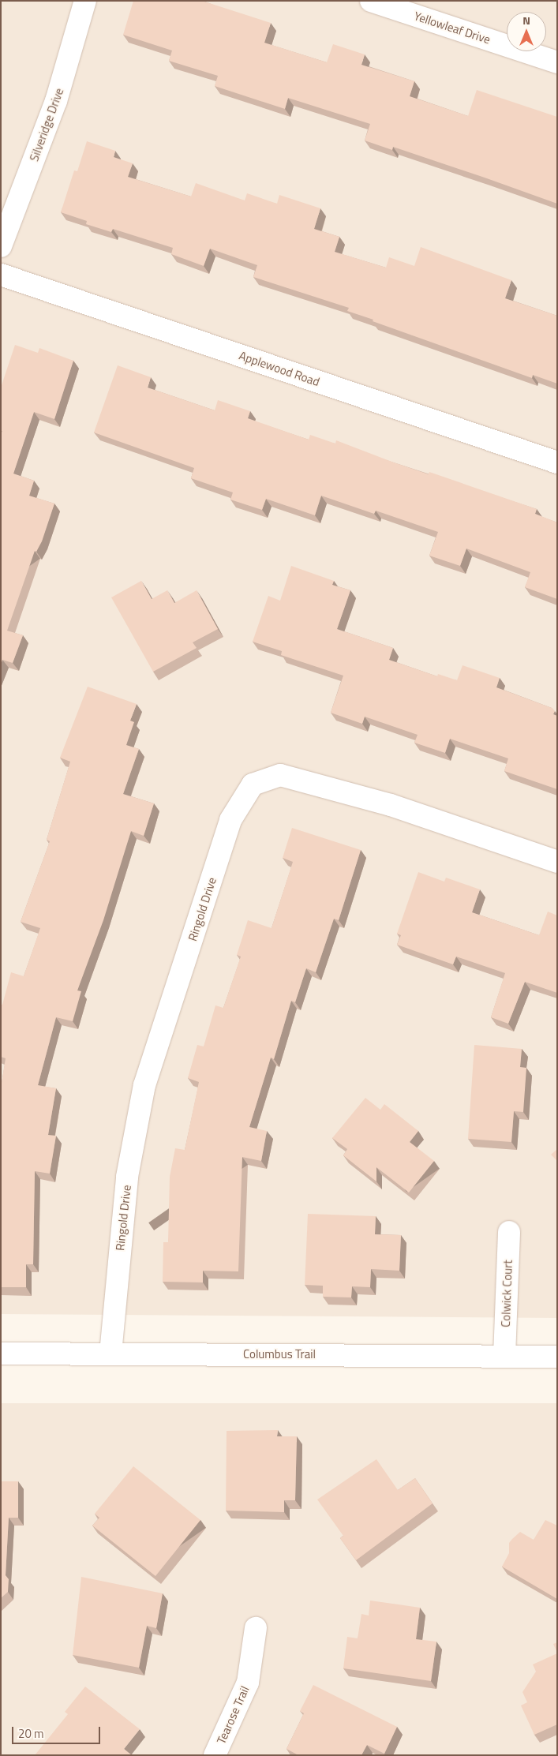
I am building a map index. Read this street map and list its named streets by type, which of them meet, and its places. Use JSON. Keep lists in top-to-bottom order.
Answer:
{
  "streets": {
    "street": [
      "Yellowleaf Drive",
      "Silveridge Drive",
      "Applewood Road",
      "Ringold Drive",
      "Colwick Court",
      "Columbus Trail",
      "Tearose Trail"
    ]
  },
  "crossings": [
    ["Ringold Drive", "Columbus Trail"],
    ["Colwick Court", "Columbus Trail"]
  ],
  "scale_bar": "20 m",
  "north": "top"
}
